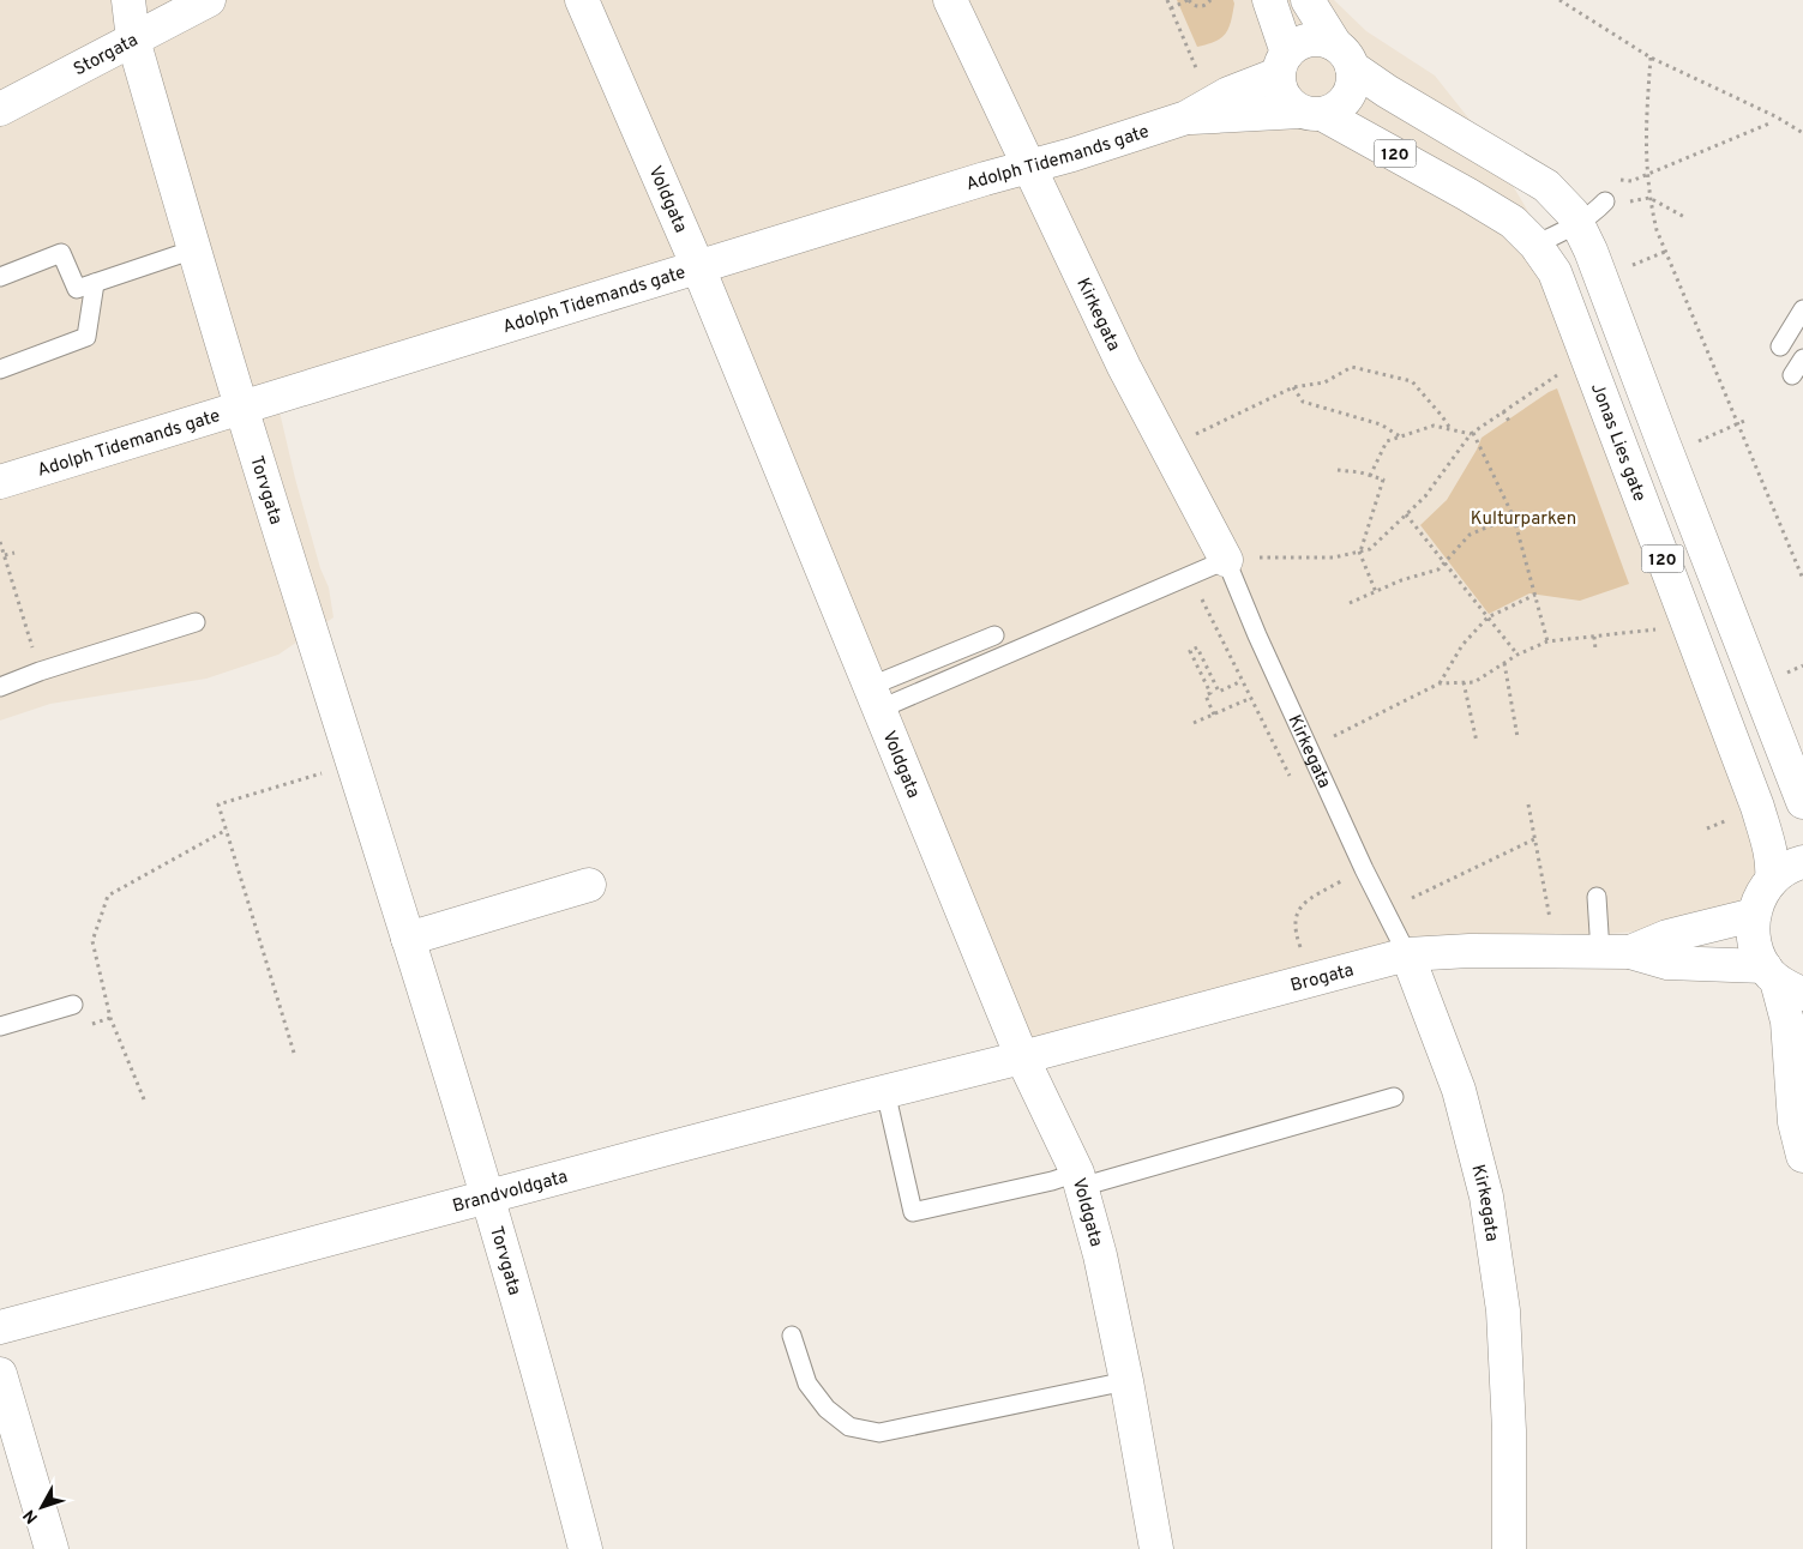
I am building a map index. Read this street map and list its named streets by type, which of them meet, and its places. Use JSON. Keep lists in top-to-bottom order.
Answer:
{
  "streets": {
    "street": [
      "Storgata",
      "120",
      "Adolph Tidemands gate",
      "Voldgata",
      "Kirkegata",
      "Jonas Lies gate",
      "Torvgata",
      "Brogata",
      "Brandvoldgata"
    ]
  },
  "crossings": [
    ["Storgata", "Torvgata"],
    ["120", "Adolph Tidemands gate"],
    ["120", "Jonas Lies gate"],
    ["Adolph Tidemands gate", "Voldgata"],
    ["Adolph Tidemands gate", "Kirkegata"],
    ["Adolph Tidemands gate", "Jonas Lies gate"],
    ["Adolph Tidemands gate", "Torvgata"],
    ["Voldgata", "Brogata"],
    ["Voldgata", "Brandvoldgata"],
    ["Kirkegata", "Brogata"],
    ["Torvgata", "Brandvoldgata"],
    ["Brogata", "Brandvoldgata"]
  ],
  "parks": ["Kulturparken"],
  "north": "bottom left"
}
